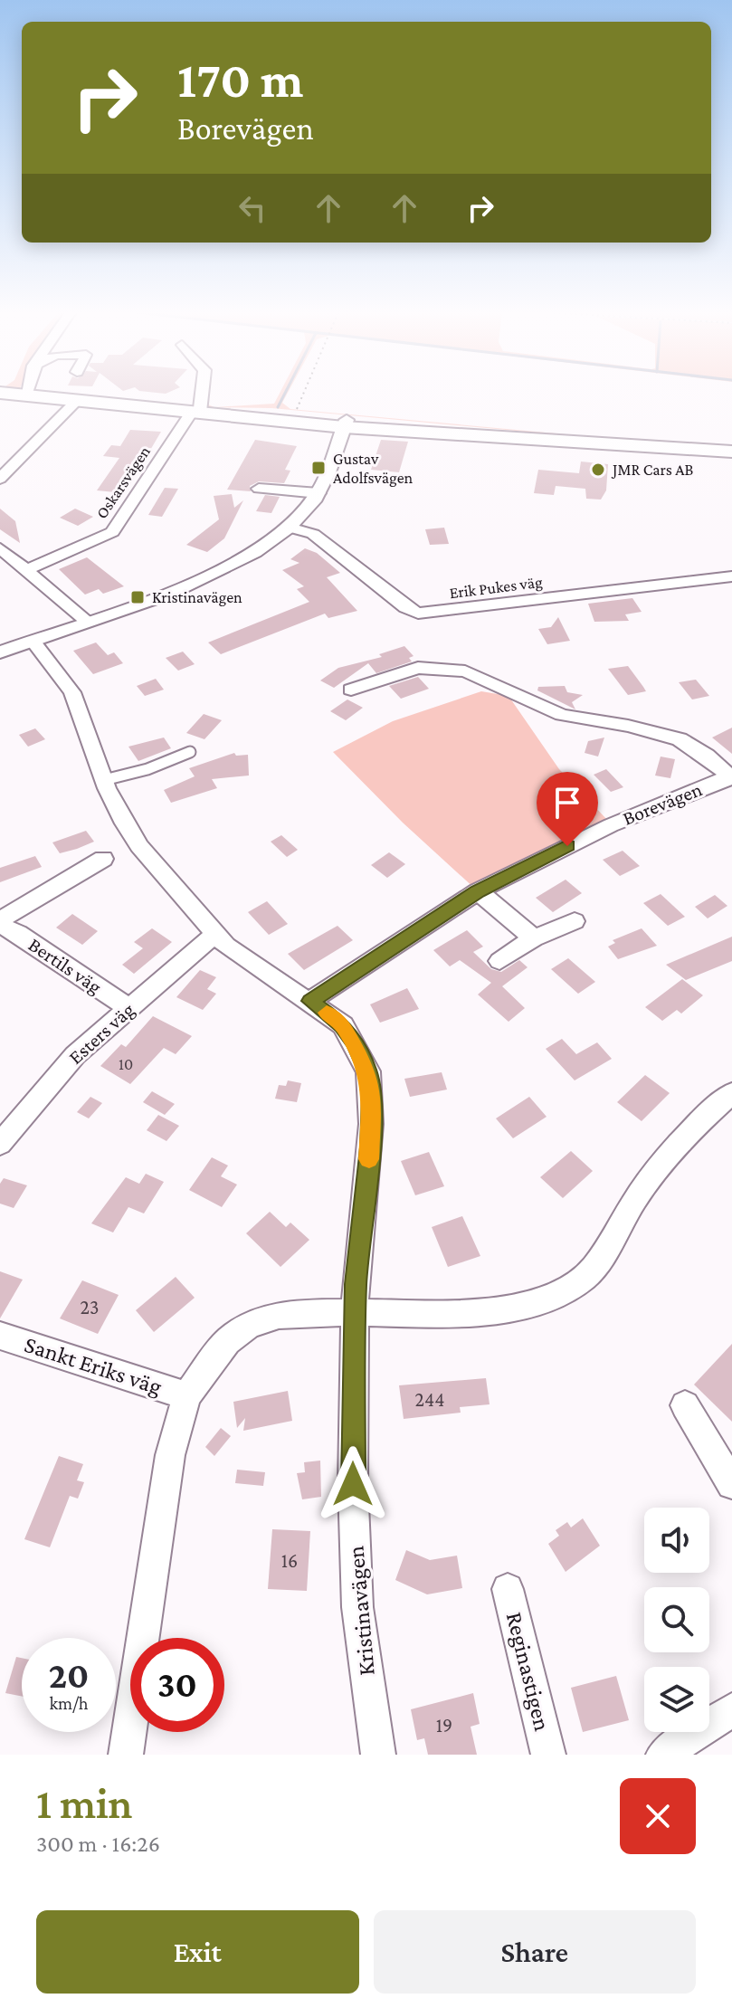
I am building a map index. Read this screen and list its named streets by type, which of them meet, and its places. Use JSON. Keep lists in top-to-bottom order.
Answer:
{
  "streets": {
    "street": [
      "Oskarsvägen",
      "Erik Pukes väg",
      "Borevägen",
      "Bertils väg",
      "Esters väg",
      "Sankt Eriks väg",
      "Kristinavägen",
      "Reginastigen"
    ]
  },
  "crossings": [
    ["Borevägen", "Kristinavägen"],
    ["Bertils väg", "Esters väg"],
    ["Esters väg", "Kristinavägen"]
  ],
  "places": {
    "transit": ["Gustav Adolfsvägen", "Kristinavägen"],
    "other": ["JMR Cars AB"]
  },
  "house_numbers": [
    "10",
    "23",
    "244",
    "16",
    "19"
  ],
  "page": {
    "turn": ["170 m", "Borevägen"],
    "speed": "20 km/h",
    "limit": "30",
    "heading": ["1 min", "300 m · 16:26"],
    "buttons": ["Exit", "Share"]
  }
}
